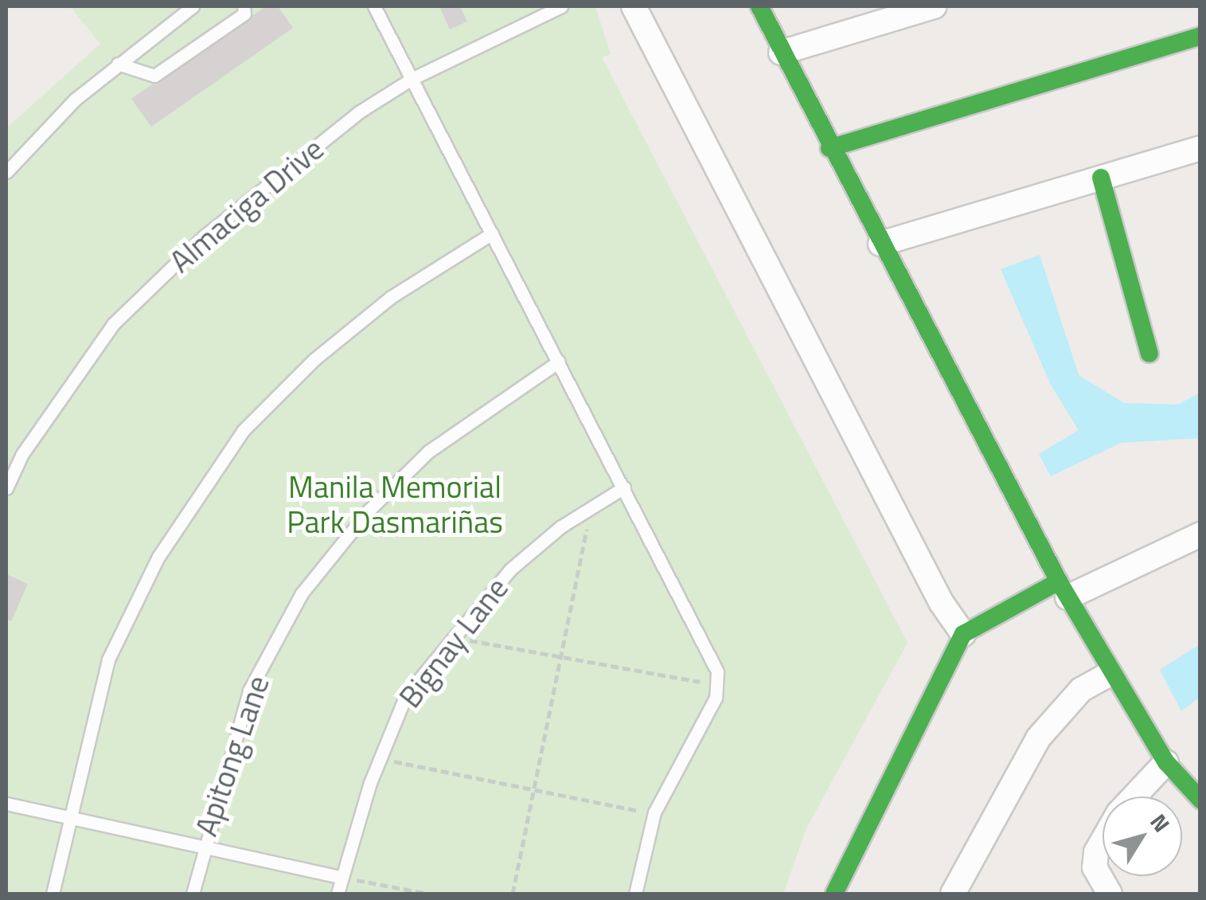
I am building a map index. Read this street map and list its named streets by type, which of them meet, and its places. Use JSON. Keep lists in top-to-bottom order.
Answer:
{
  "streets": {
    "lane": ["Almaciga Drive", "Bignay Lane", "Apitong Lane"]
  },
  "parks": ["Manila Memorial Park Dasmariñas"],
  "north": "top right"
}
